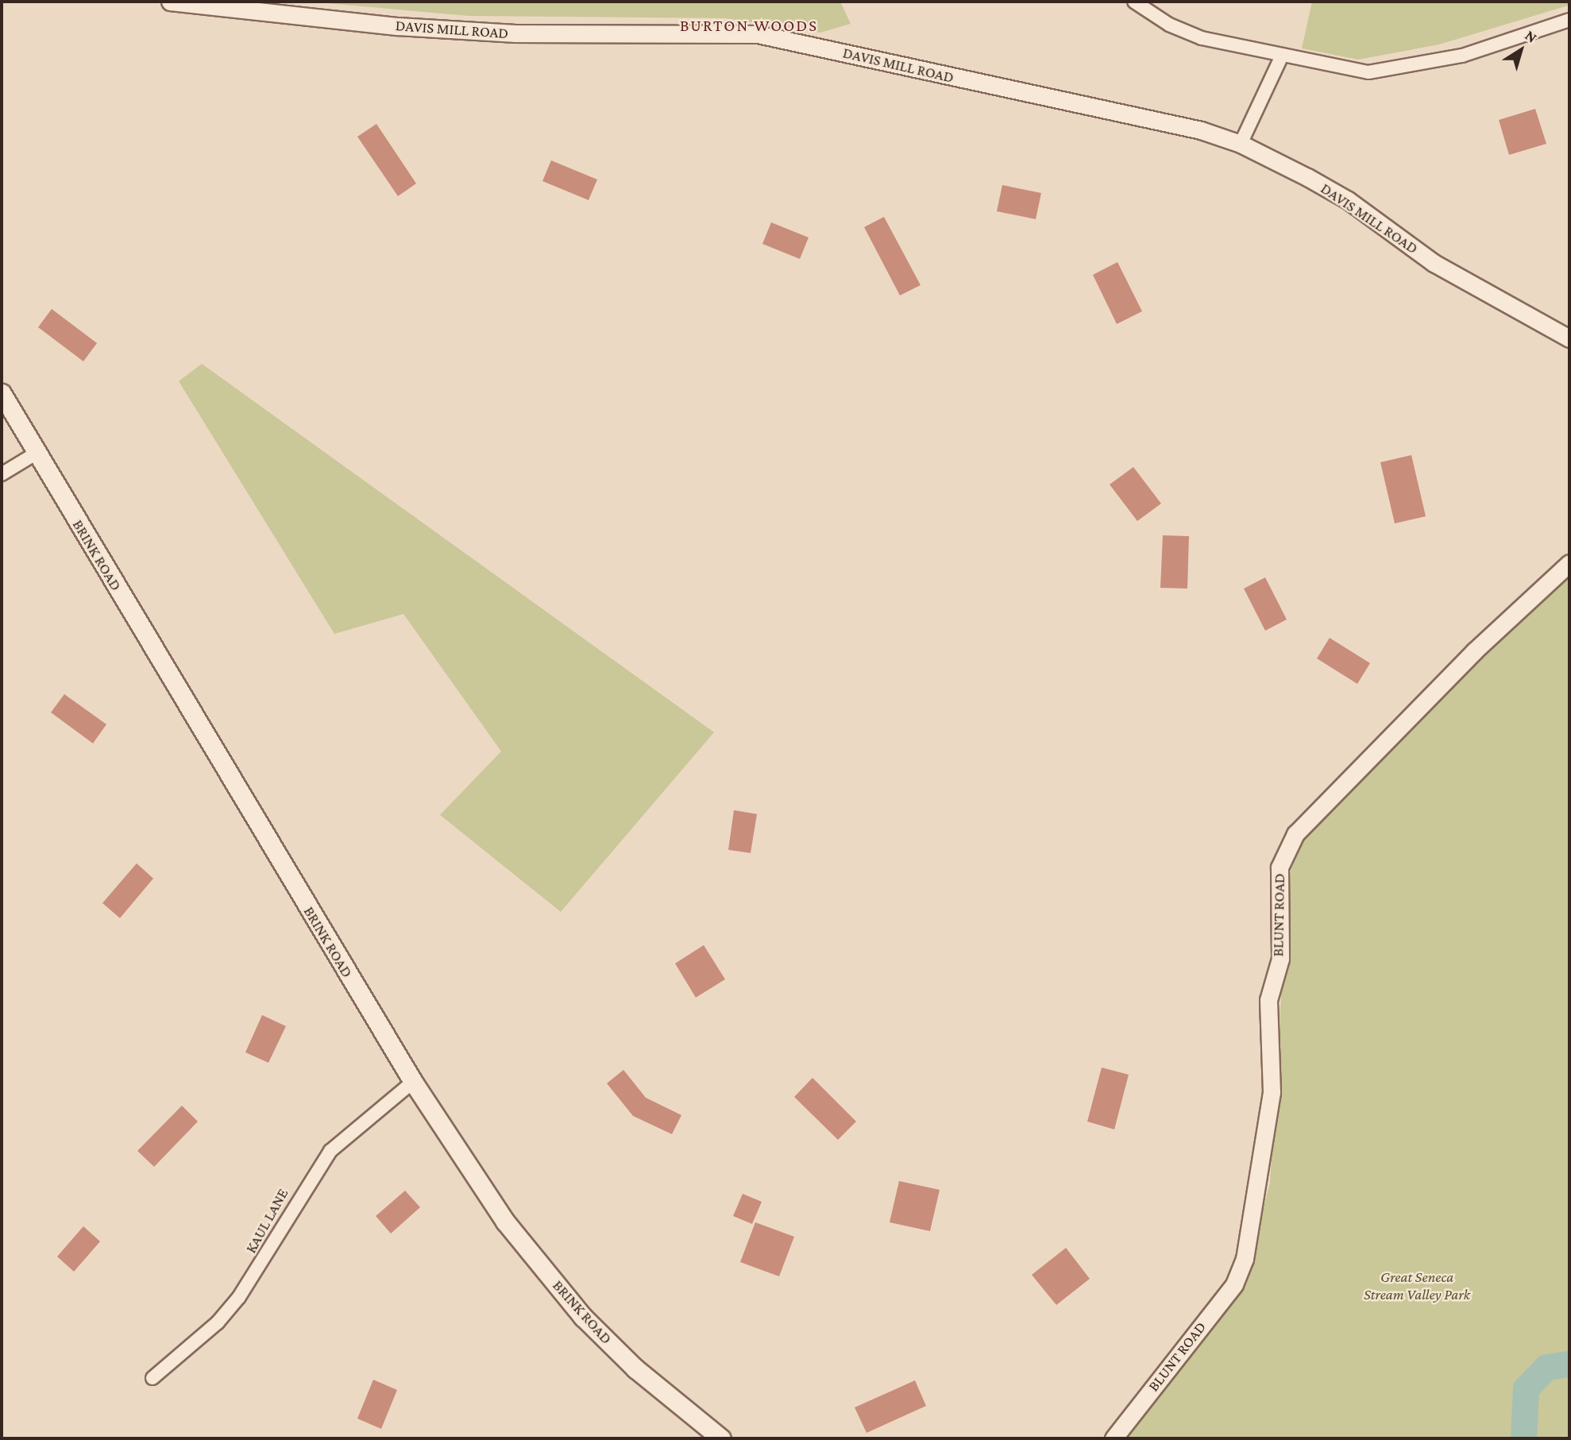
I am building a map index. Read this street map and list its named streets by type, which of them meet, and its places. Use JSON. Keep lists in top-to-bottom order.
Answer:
{
  "streets": {
    "main road": ["BRINK ROAD"],
    "street": ["DAVIS MILL ROAD", "BLUNT ROAD", "KAUL LANE"]
  },
  "crossings": [
    ["BRINK ROAD", "KAUL LANE"]
  ],
  "districts": ["BURTON WOODS"],
  "parks": ["Great Seneca Stream Valley Park"],
  "north": "top right"
}
